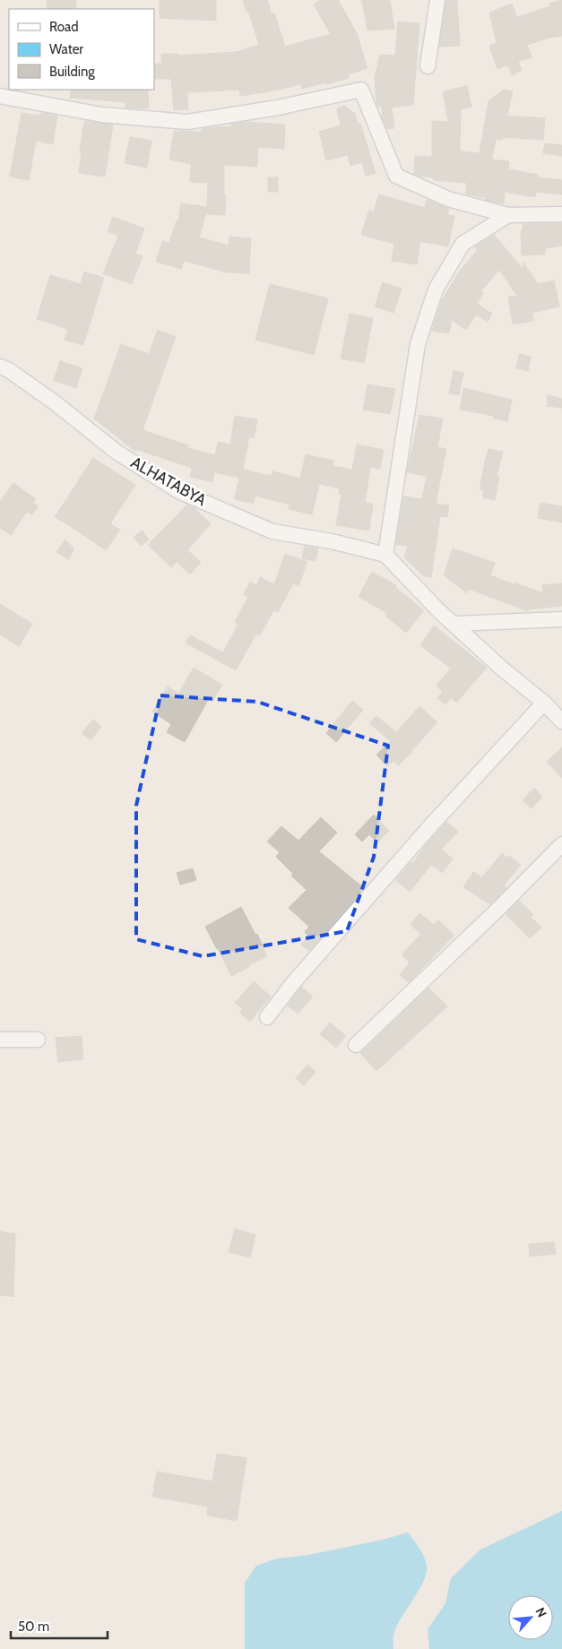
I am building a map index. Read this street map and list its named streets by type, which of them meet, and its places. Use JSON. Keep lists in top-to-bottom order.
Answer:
{
  "streets": {
    "street": ["ALHATABYA"]
  },
  "legend": ["Road", "Water", "Building"],
  "scale_bar": "50 m",
  "north": "top right"
}
